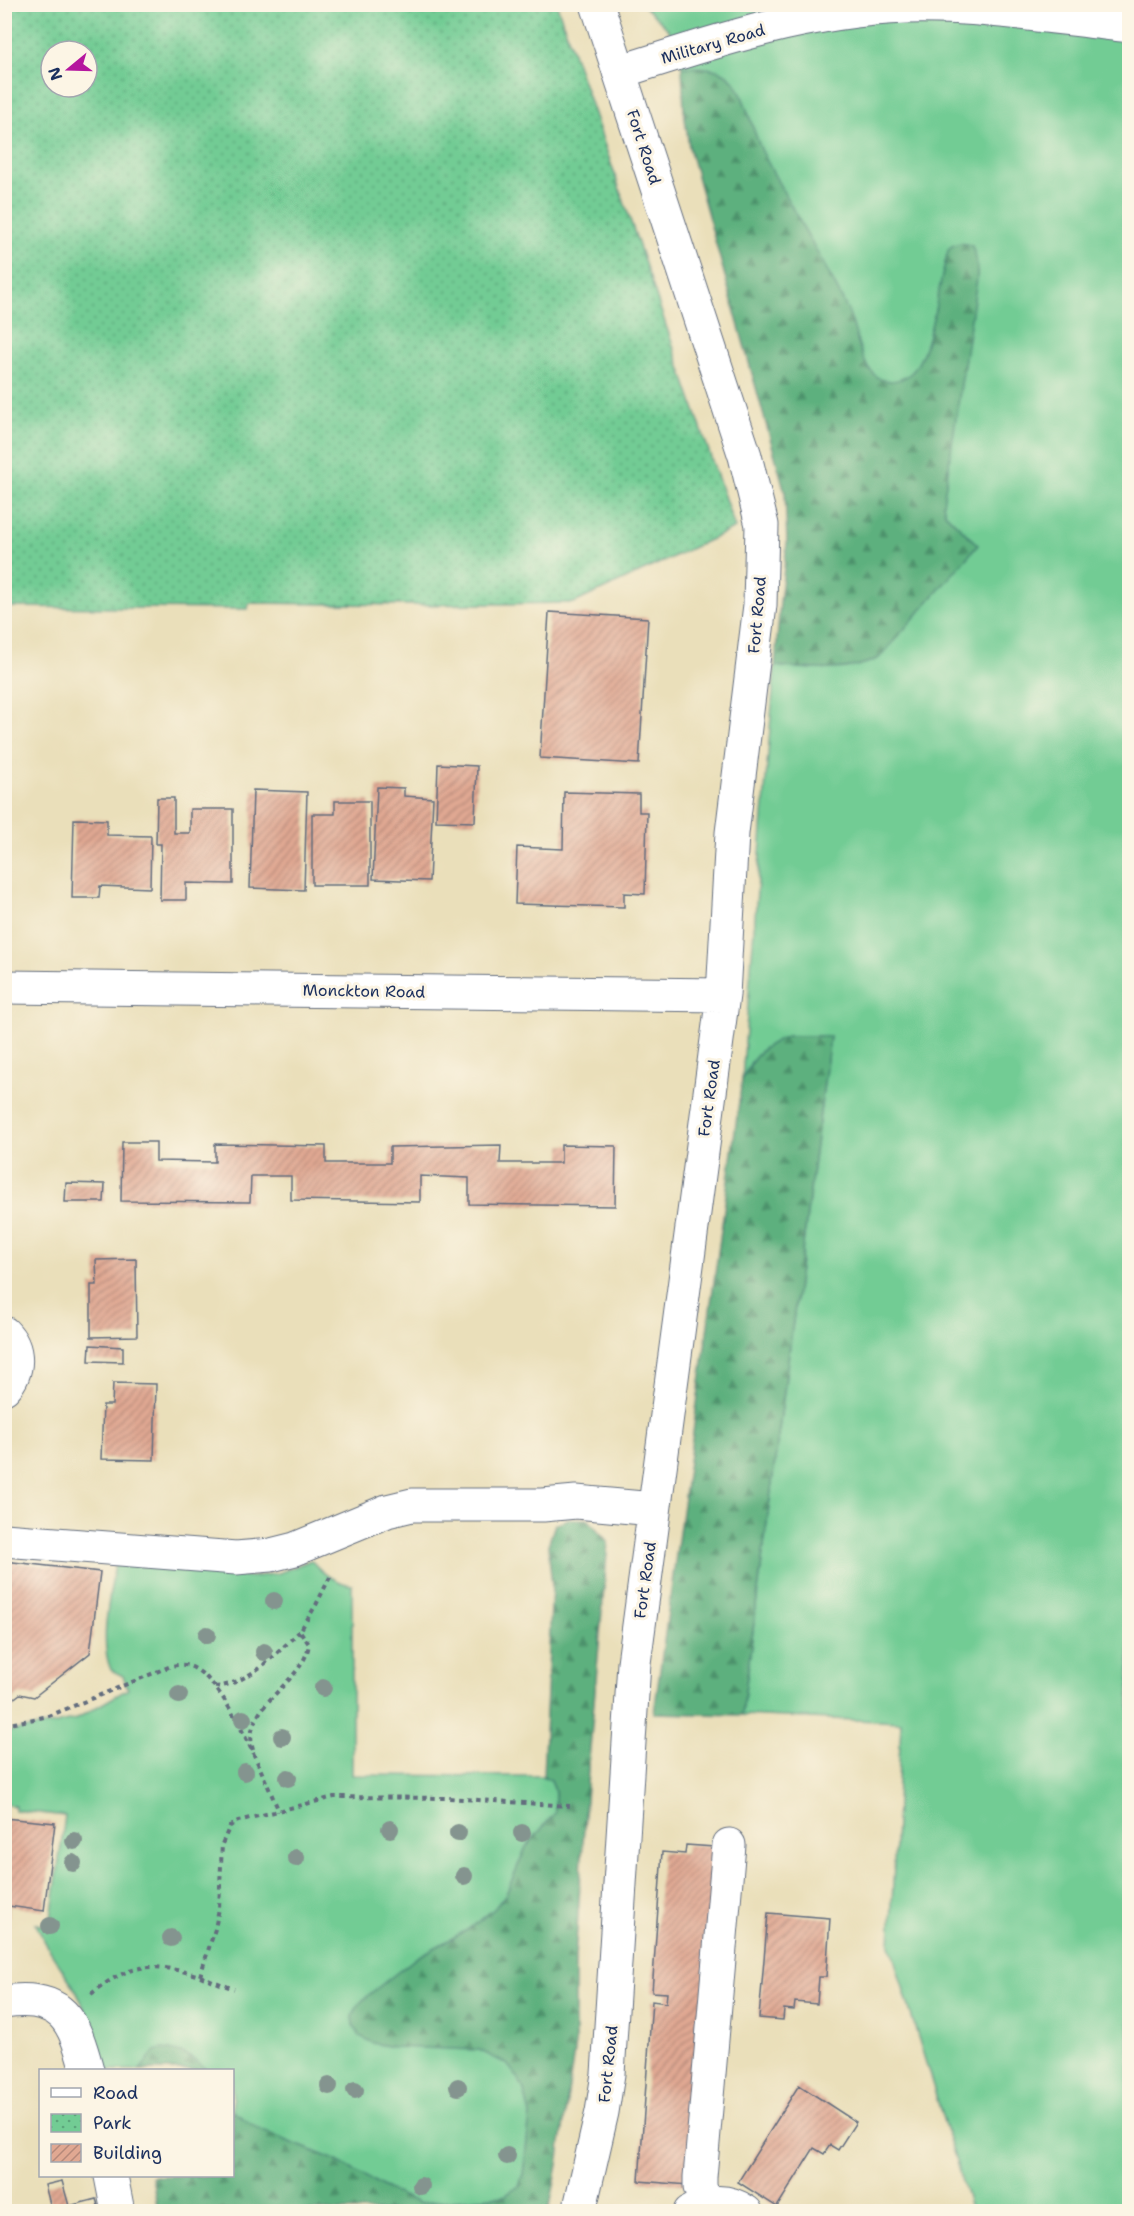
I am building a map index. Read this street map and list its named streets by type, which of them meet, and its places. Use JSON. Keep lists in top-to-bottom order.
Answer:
{
  "streets": {
    "street": ["Military Road", "Fort Road", "Monckton Road"]
  },
  "crossings": [
    ["Military Road", "Fort Road"],
    ["Fort Road", "Monckton Road"]
  ],
  "legend": ["Road", "Park", "Building"],
  "north": "left"
}
